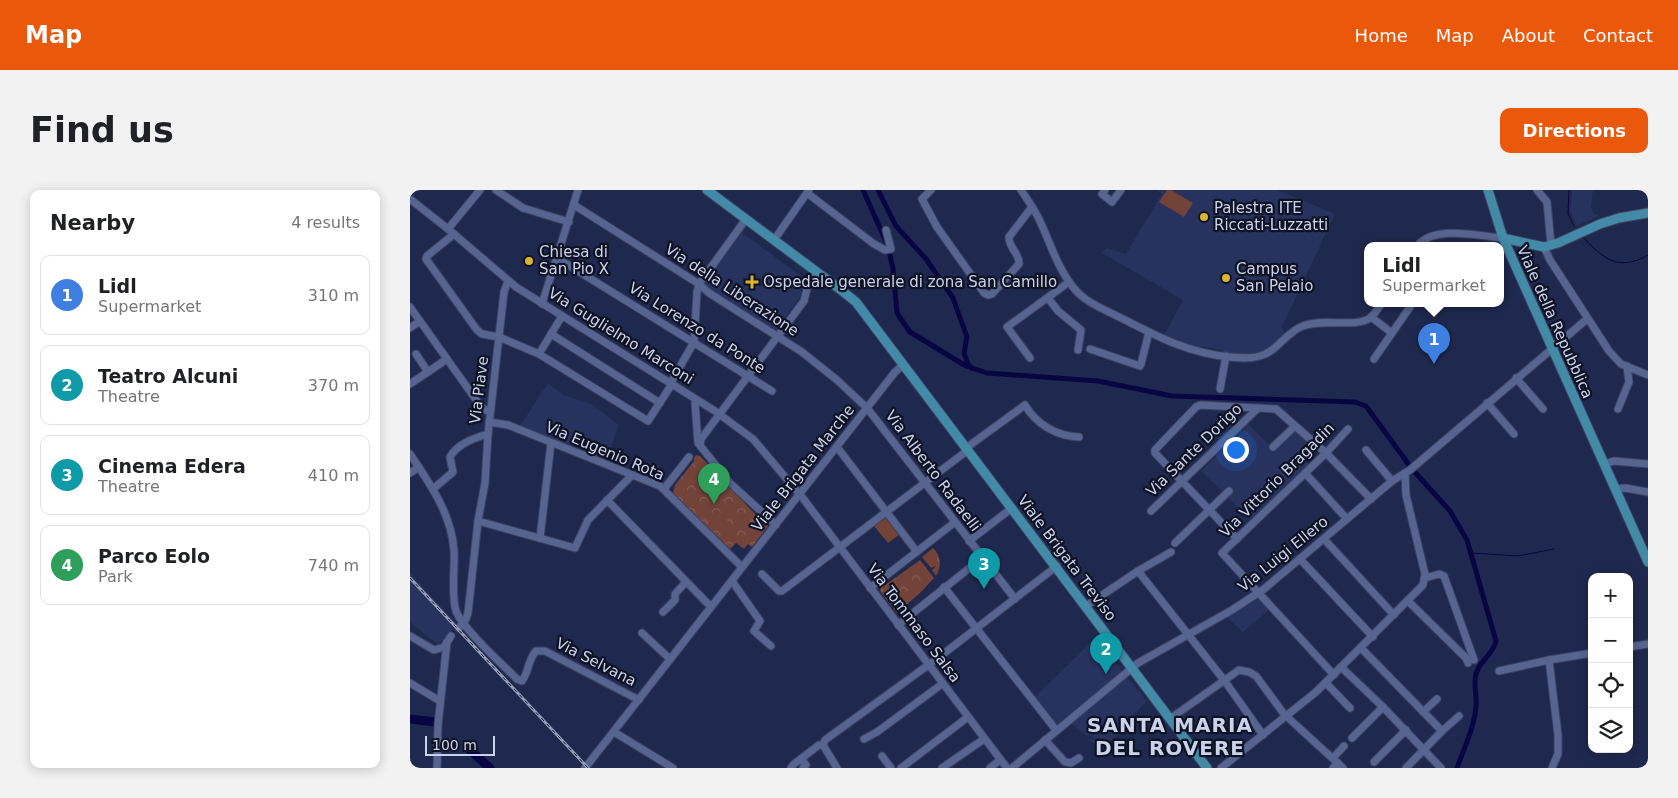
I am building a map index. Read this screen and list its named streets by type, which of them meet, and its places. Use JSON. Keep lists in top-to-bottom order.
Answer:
{
  "streets": {
    "main road": ["Viale della Repubblica", "Viale Brigata Treviso"],
    "street": [
      "Via della Liberazione",
      "Via Lorenzo da Ponte",
      "Via Guglielmo Marconi",
      "Via Piave",
      "Via Sante Dorigo",
      "Via Eugenio Rota",
      "Viale Brigata Marche",
      "Via Alberto Radaelli",
      "Via Vittorio Bragadin",
      "Via Luigi Ellero",
      "Via Tommaso Salsa",
      "Via Selvana"
    ]
  },
  "crossings": [
    ["Via della Liberazione", "Viale Brigata Marche"],
    ["Via della Liberazione", "Via Alberto Radaelli"],
    ["Viale della Repubblica", "Via Luigi Ellero"],
    ["Via Guglielmo Marconi", "Via Piave"],
    ["Via Guglielmo Marconi", "Via Tommaso Salsa"],
    ["Via Piave", "Via Eugenio Rota"],
    ["Via Piave", "Via Selvana"],
    ["Via Eugenio Rota", "Viale Brigata Marche"],
    ["Viale Brigata Marche", "Via Alberto Radaelli"],
    ["Viale Brigata Marche", "Viale Brigata Treviso"],
    ["Viale Brigata Marche", "Via Tommaso Salsa"],
    ["Viale Brigata Marche", "Via Selvana"],
    ["Via Vittorio Bragadin", "Via Luigi Ellero"],
    ["Via Luigi Ellero", "Viale Brigata Treviso"]
  ],
  "districts": ["SANTA MARIA DEL ROVERE"],
  "places": {
    "other": ["Palestra ITE Riccati-Luzzatti", "Chiesa di San Pio X", "Campus San Pelaio"],
    "health": ["Ospedale generale di zona San Camillo"]
  },
  "scale_bar": "100 m",
  "page": {
    "header": "Map",
    "nav": [
      "Home",
      "Map",
      "About",
      "Contact"
    ],
    "buttons": "Directions",
    "title": "Find us",
    "heading": ["Nearby", "4 results"],
    "popup": ["Lidl", "Supermarket"],
    "list": [
      {
        "mark": "1",
        "name": "Lidl",
        "note": "Supermarket",
        "value": "310 m"
      },
      {
        "mark": "2",
        "name": "Teatro Alcuni",
        "note": "Theatre",
        "value": "370 m"
      },
      {
        "mark": "3",
        "name": "Cinema Edera",
        "note": "Theatre",
        "value": "410 m"
      },
      {
        "mark": "4",
        "name": "Parco Eolo",
        "note": "Park",
        "value": "740 m"
      }
    ],
    "pins": [
      "1",
      "4",
      "3",
      "2"
    ],
    "map_buttons": ["+", "−"],
    "scale": "100 m"
  }
}
